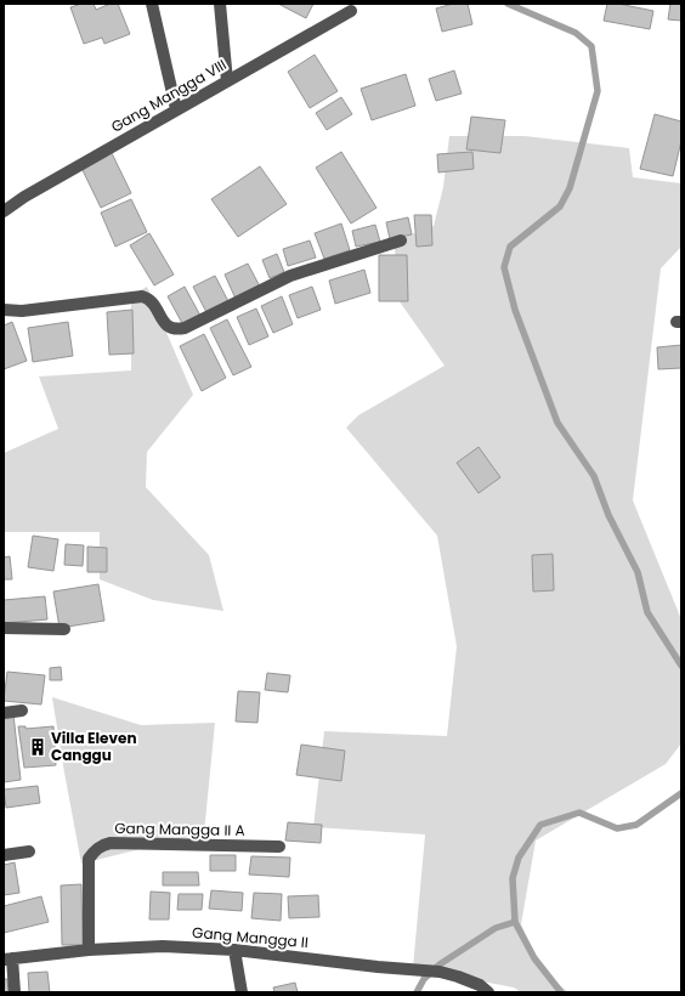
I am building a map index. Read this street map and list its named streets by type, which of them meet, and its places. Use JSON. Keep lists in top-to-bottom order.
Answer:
{
  "streets": {
    "street": ["Gang Mangga VIII", "Gang Mangga II A", "Gang Mangga II"]
  },
  "crossings": [
    ["Gang Mangga II A", "Gang Mangga II"]
  ],
  "places": {
    "building": ["Villa Eleven Canggu"]
  }
}
